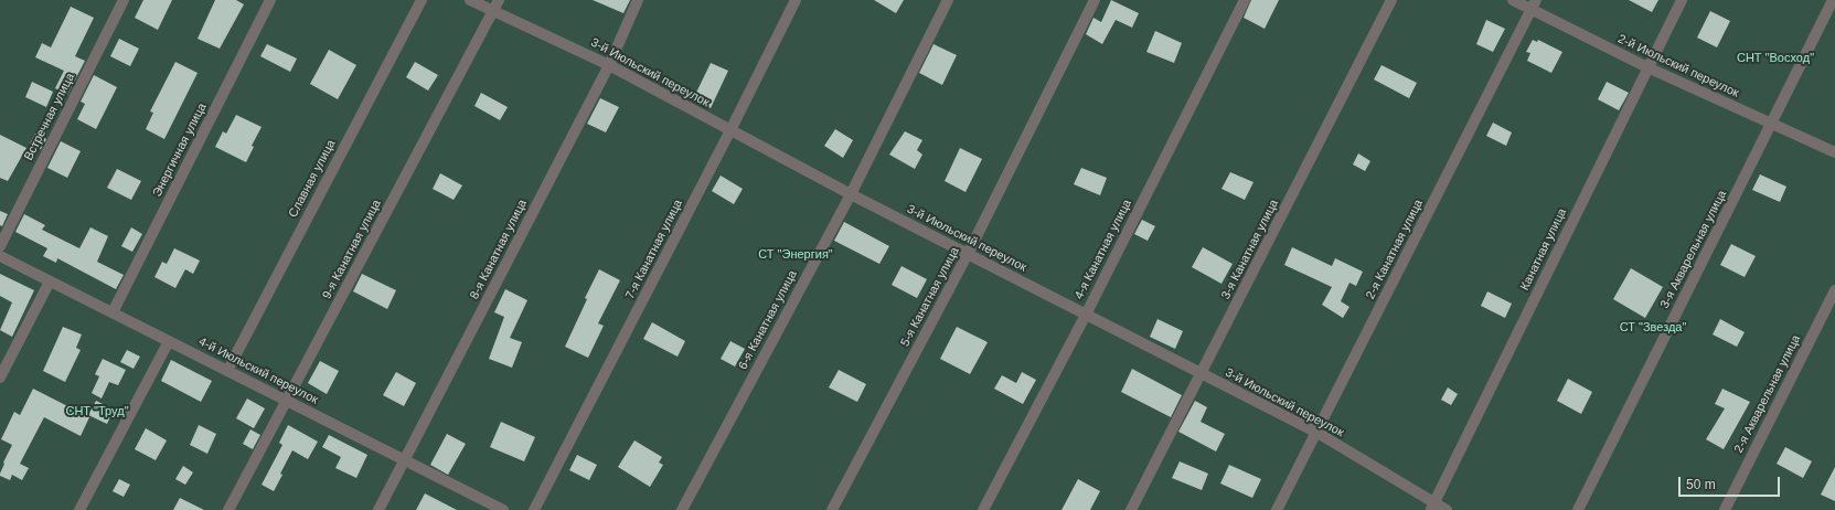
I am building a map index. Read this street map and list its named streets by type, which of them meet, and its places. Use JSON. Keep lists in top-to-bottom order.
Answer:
{
  "streets": {
    "street": [
      "2-й Июльский переулок",
      "3-й Июльский переулок",
      "Встречная улица",
      "Энергичная улица",
      "Славная улица",
      "9-я Канатная улица",
      "8-я Канатная улица",
      "7-я Канатная улица",
      "4-я Канатная улица",
      "3-я Канатная улица",
      "2-я Канатная улица",
      "Канатная улица",
      "3-я Акварельная улица",
      "5-я Канатная улица",
      "6-я Канатная улица",
      "4-й Июльский переулок",
      "2-я Акварельная улица"
    ]
  },
  "crossings": [
    ["2-й Июльский переулок", "2-я Канатная улица"],
    ["2-й Июльский переулок", "Канатная улица"],
    ["2-й Июльский переулок", "3-я Акварельная улица"],
    ["3-й Июльский переулок", "9-я Канатная улица"],
    ["3-й Июльский переулок", "8-я Канатная улица"],
    ["3-й Июльский переулок", "7-я Канатная улица"],
    ["3-й Июльский переулок", "4-я Канатная улица"],
    ["3-й Июльский переулок", "3-я Канатная улица"],
    ["3-й Июльский переулок", "2-я Канатная улица"],
    ["3-й Июльский переулок", "Канатная улица"],
    ["3-й Июльский переулок", "5-я Канатная улица"],
    ["3-й Июльский переулок", "6-я Канатная улица"],
    ["Энергичная улица", "4-й Июльский переулок"],
    ["Славная улица", "4-й Июльский переулок"],
    ["9-я Канатная улица", "4-й Июльский переулок"],
    ["8-я Канатная улица", "4-й Июльский переулок"]
  ],
  "parks": [
    "СНТ \"Восход\"",
    "СТ \"Энергия\"",
    "СТ \"Звезда\"",
    "СНТ \"Труд\""
  ],
  "scale_bar": "50 m"
}
